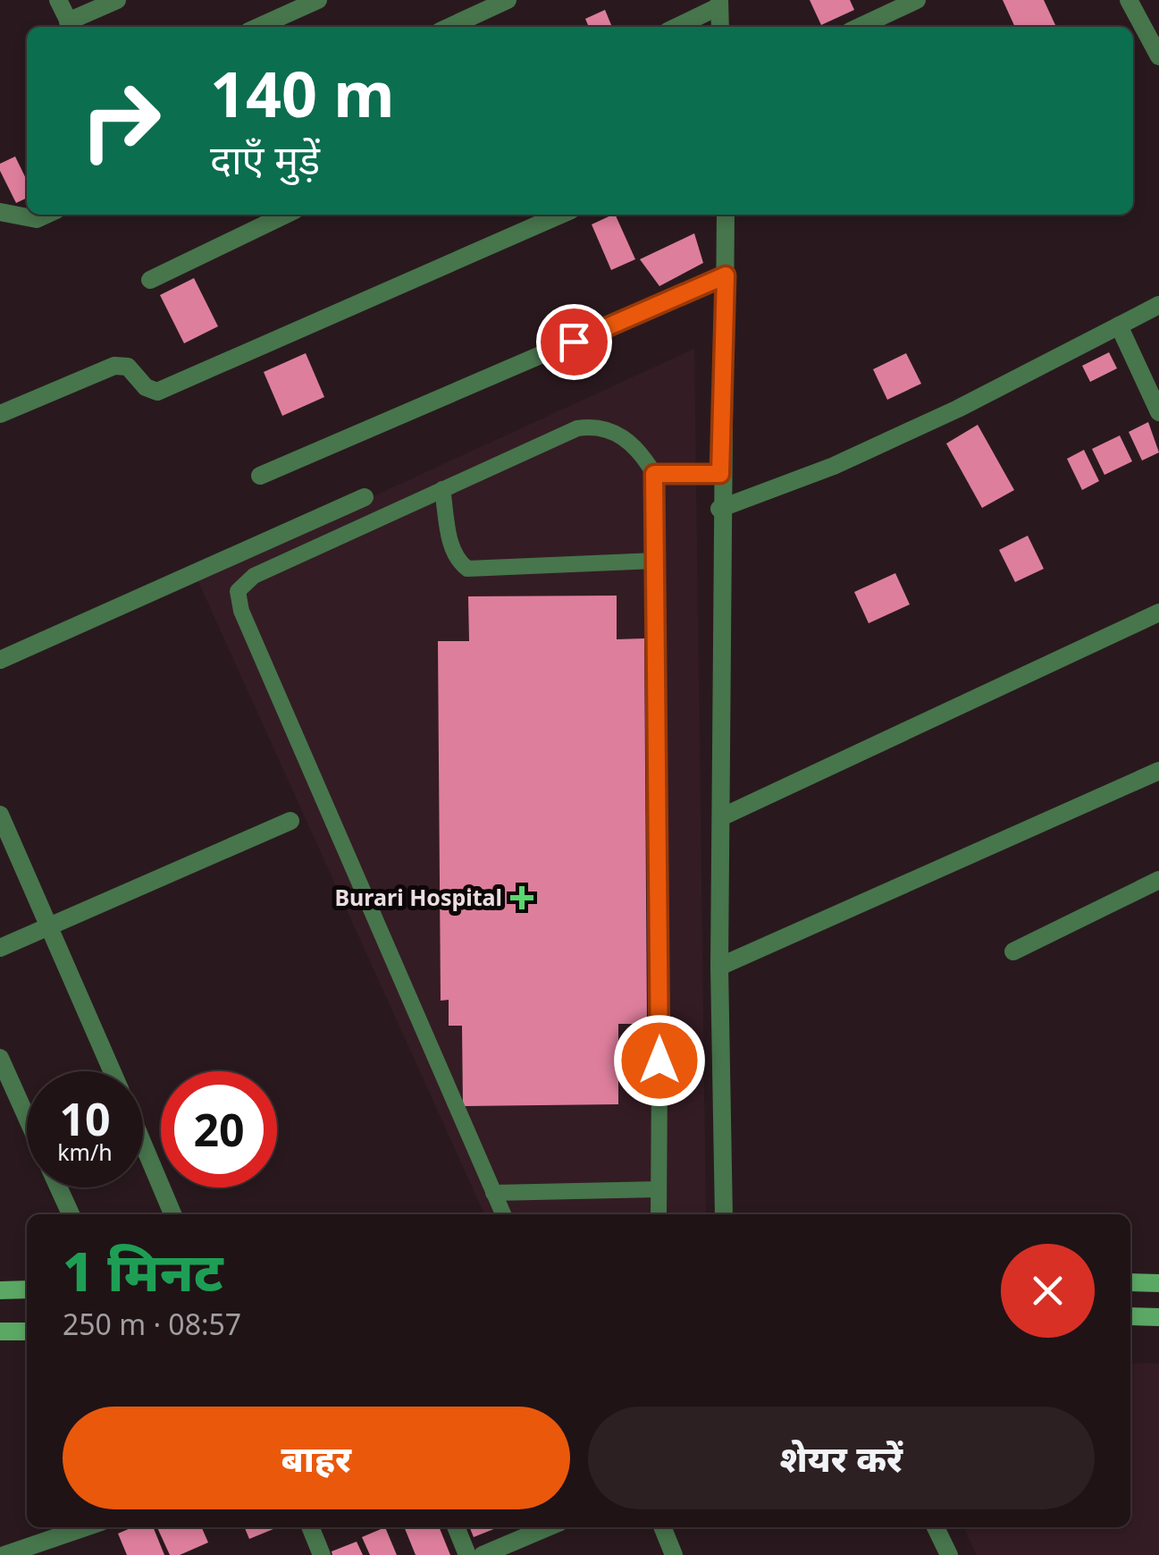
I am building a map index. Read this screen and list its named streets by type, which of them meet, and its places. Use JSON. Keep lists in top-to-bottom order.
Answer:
{
  "places": {
    "health": ["Burari Hospital"]
  },
  "page": {
    "turn": ["140 m", "दाएँ मुड़ें"],
    "speed": "10 km/h",
    "limit": "20",
    "heading": ["1 मिनट", "250 m · 08:57"],
    "buttons": ["बाहर", "शेयर करें"]
  }
}
